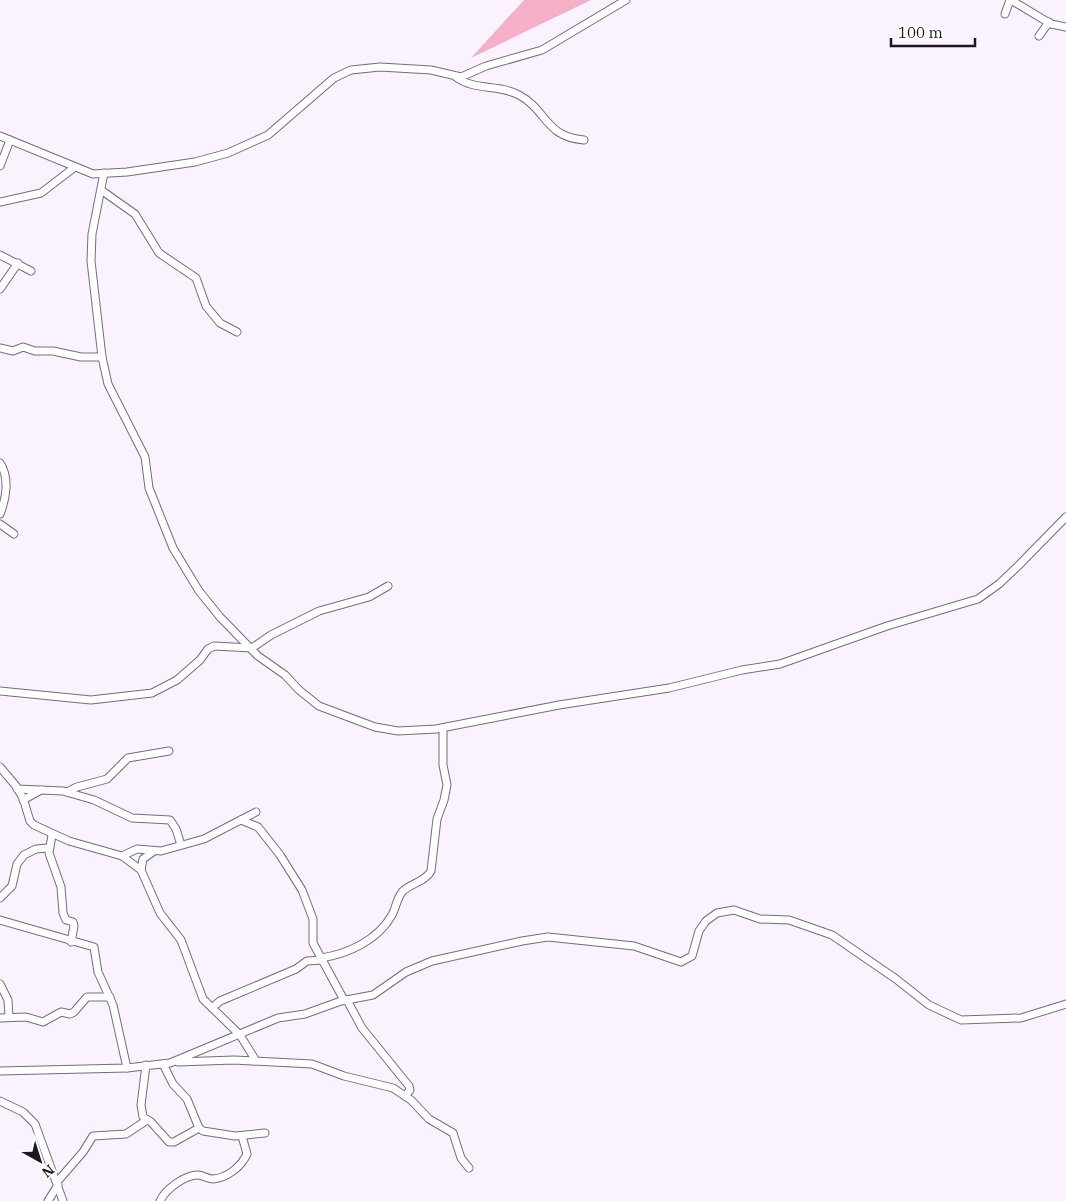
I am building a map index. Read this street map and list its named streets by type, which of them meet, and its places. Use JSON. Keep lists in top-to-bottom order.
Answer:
{
  "scale_bar": "100 m",
  "north": "bottom right"
}
